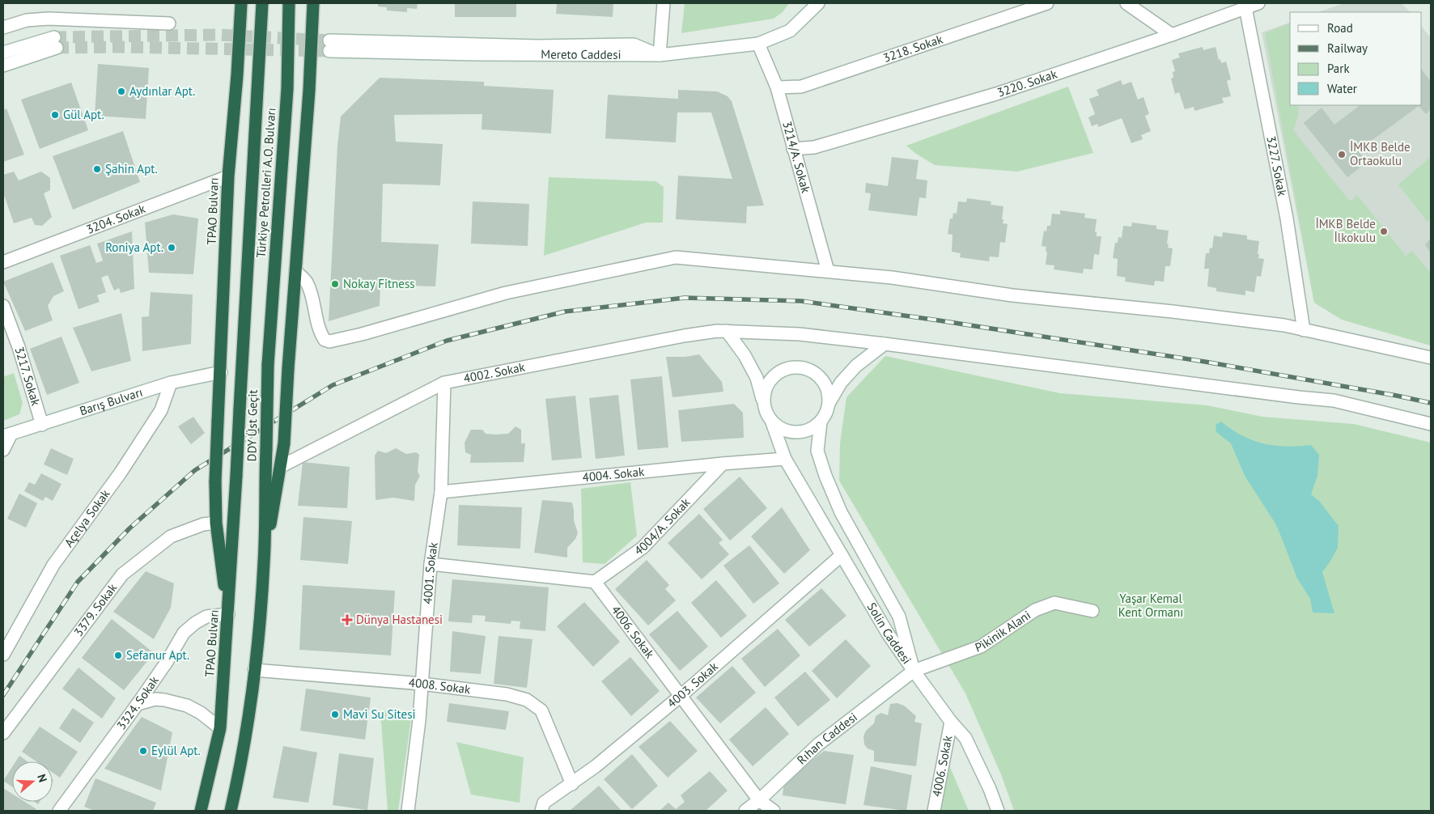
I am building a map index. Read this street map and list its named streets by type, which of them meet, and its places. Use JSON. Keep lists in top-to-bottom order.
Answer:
{
  "streets": {
    "highway": ["Türkiye Petrolleri A.O. Bulvarı", "TPAO Bulvarı", "DDY Üst Geçit"],
    "street": [
      "3218. Sokak",
      "Mereto Caddesi",
      "3220. Sokak",
      "3214/A. Sokak",
      "3227. Sokak",
      "3204. Sokak",
      "4002. Sokak",
      "3217. Sokak",
      "Barış Bulvarı",
      "4004. Sokak",
      "Açelya Sokak",
      "4004/A. Sokak",
      "4001. Sokak",
      "3379. Sokak",
      "Pikinik Alani",
      "4006. Sokak",
      "Solin Caddesi",
      "4003. Sokak",
      "4008. Sokak",
      "3324. Sokak",
      "Rıhan Caddesi"
    ]
  },
  "crossings": [
    ["3218. Sokak", "3214/A. Sokak"],
    ["Mereto Caddesi", "3214/A. Sokak"],
    ["3220. Sokak", "3214/A. Sokak"],
    ["3220. Sokak", "3227. Sokak"],
    ["Türkiye Petrolleri A.O. Bulvarı", "DDY Üst Geçit"],
    ["TPAO Bulvarı", "3204. Sokak"],
    ["TPAO Bulvarı", "Barış Bulvarı"],
    ["TPAO Bulvarı", "DDY Üst Geçit"],
    ["TPAO Bulvarı", "3379. Sokak"],
    ["TPAO Bulvarı", "3324. Sokak"],
    ["4002. Sokak", "4001. Sokak"],
    ["3217. Sokak", "Barış Bulvarı"],
    ["Barış Bulvarı", "Açelya Sokak"],
    ["4004. Sokak", "4004/A. Sokak"],
    ["4004. Sokak", "4001. Sokak"],
    ["4004. Sokak", "Solin Caddesi"],
    ["4004/A. Sokak", "4006. Sokak"],
    ["4001. Sokak", "4008. Sokak"],
    ["Pikinik Alani", "Solin Caddesi"],
    ["Pikinik Alani", "Rıhan Caddesi"],
    ["4006. Sokak", "4003. Sokak"],
    ["4006. Sokak", "Rıhan Caddesi"],
    ["Solin Caddesi", "4003. Sokak"],
    ["Solin Caddesi", "Rıhan Caddesi"],
    ["4003. Sokak", "4008. Sokak"]
  ],
  "parks": ["Yaşar Kemal Kent Ormanı"],
  "places": {
    "other": [
      "Aydınlar Apt.",
      "Gül Apt.",
      "İMKB Belde Ortaokulu",
      "Şahin Apt.",
      "İMKB Belde İlkokulu",
      "Roniya Apt.",
      "Nokay Fitness",
      "Sefanur Apt.",
      "Mavi Su Sitesi",
      "Eylül Apt."
    ],
    "health": ["Dünya Hastanesi"]
  },
  "legend": [
    "Road",
    "Railway",
    "Park",
    "Water"
  ],
  "north": "right"
}
